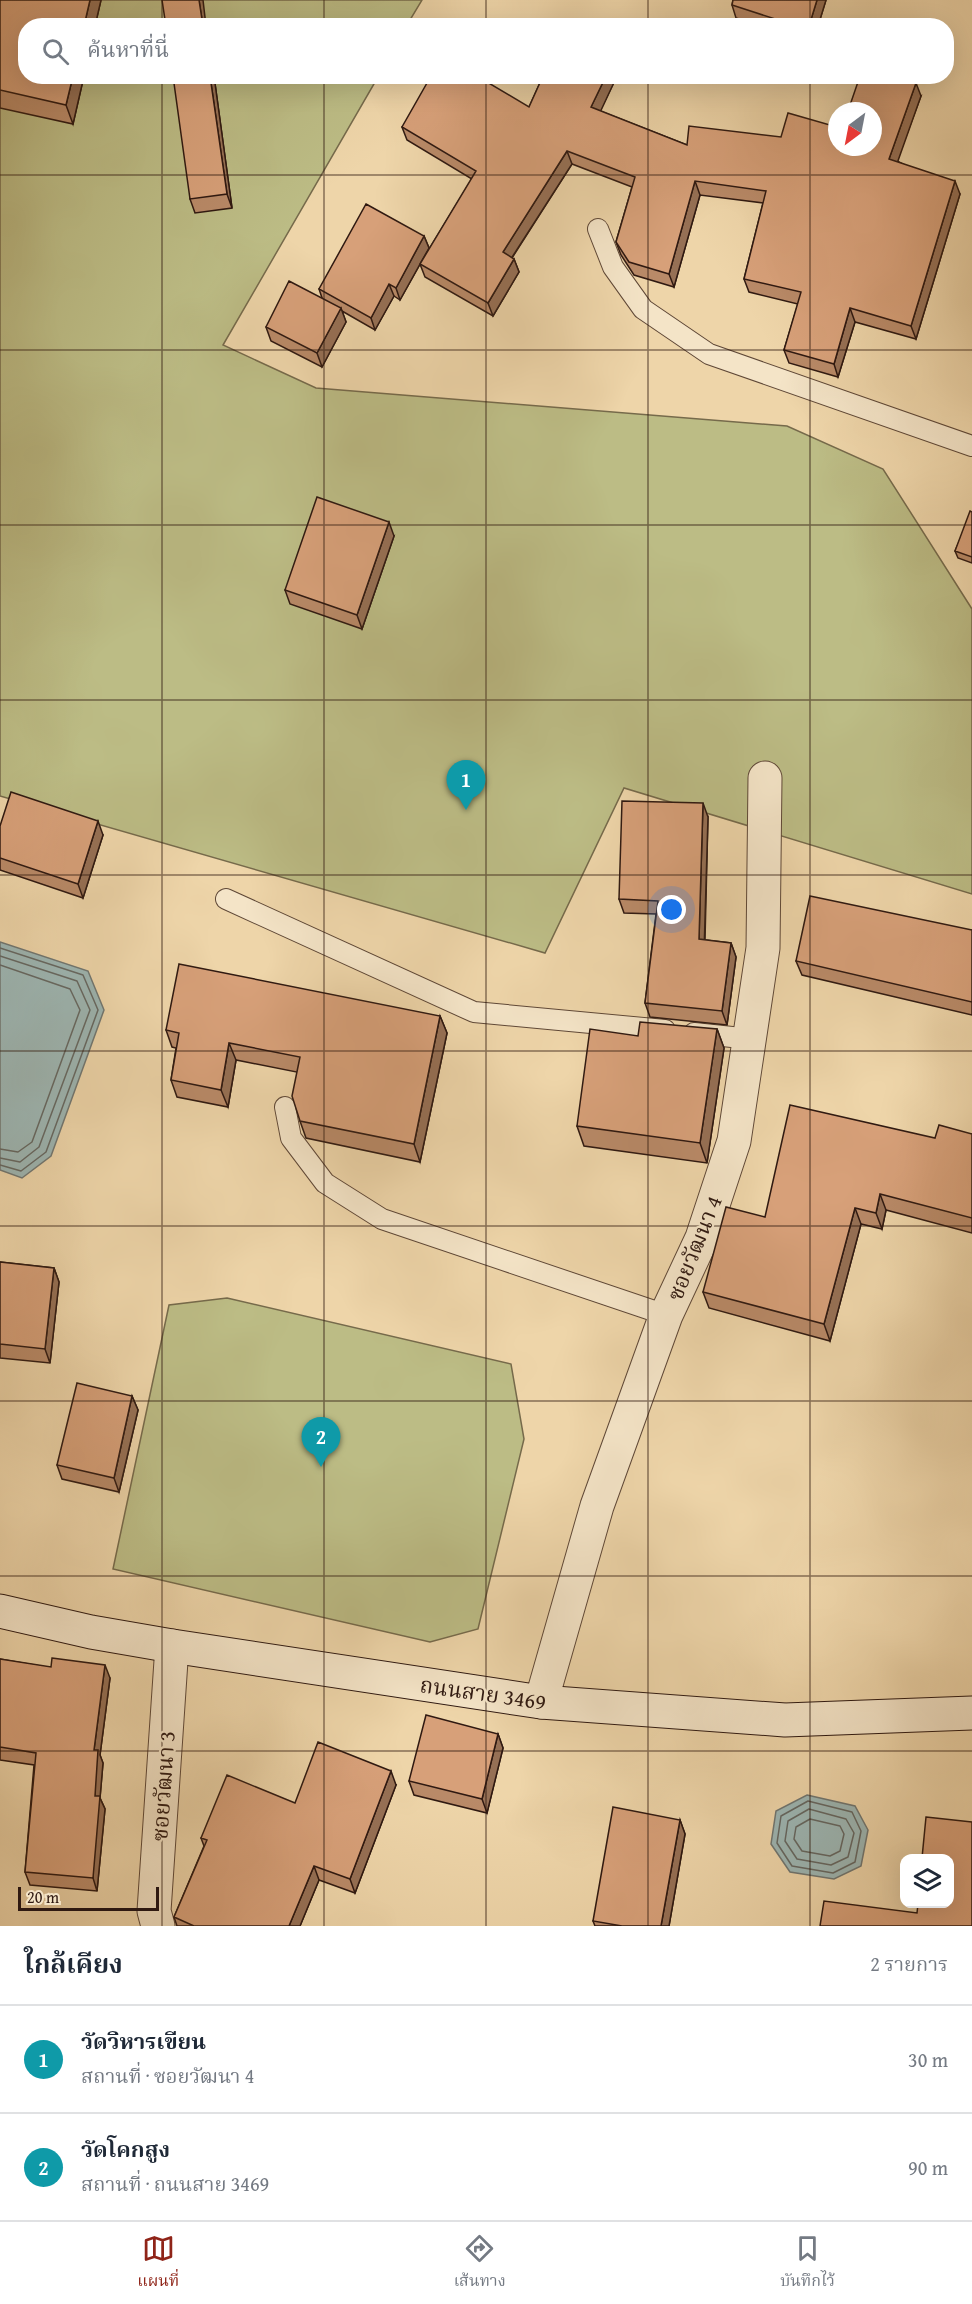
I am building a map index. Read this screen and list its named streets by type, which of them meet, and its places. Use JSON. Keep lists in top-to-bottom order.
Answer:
{
  "streets": {
    "street": ["ซอยวัฒนา 4", "ถนนสาย 3469", "ซอยวัฒนา 3"]
  },
  "crossings": [
    ["ซอยวัฒนา 4", "ถนนสาย 3469"],
    ["ถนนสาย 3469", "ซอยวัฒนา 3"]
  ],
  "scale_bar": "20 m",
  "north": "bottom left",
  "page": {
    "search": "ค้นหาที่นี่",
    "pins": ["1", "2"],
    "scale": "20 m",
    "heading": ["ใกล้เคียง", "2 รายการ"],
    "list": [
      {
        "mark": "1",
        "name": "วัดวิหารเขียน",
        "note": "สถานที่ · ซอยวัฒนา 4",
        "value": "30 m"
      },
      {
        "mark": "2",
        "name": "วัดโคกสูง",
        "note": "สถานที่ · ถนนสาย 3469",
        "value": "90 m"
      }
    ],
    "nav": ["แผนที่", "เส้นทาง", "บันทึกไว้"]
  }
}
